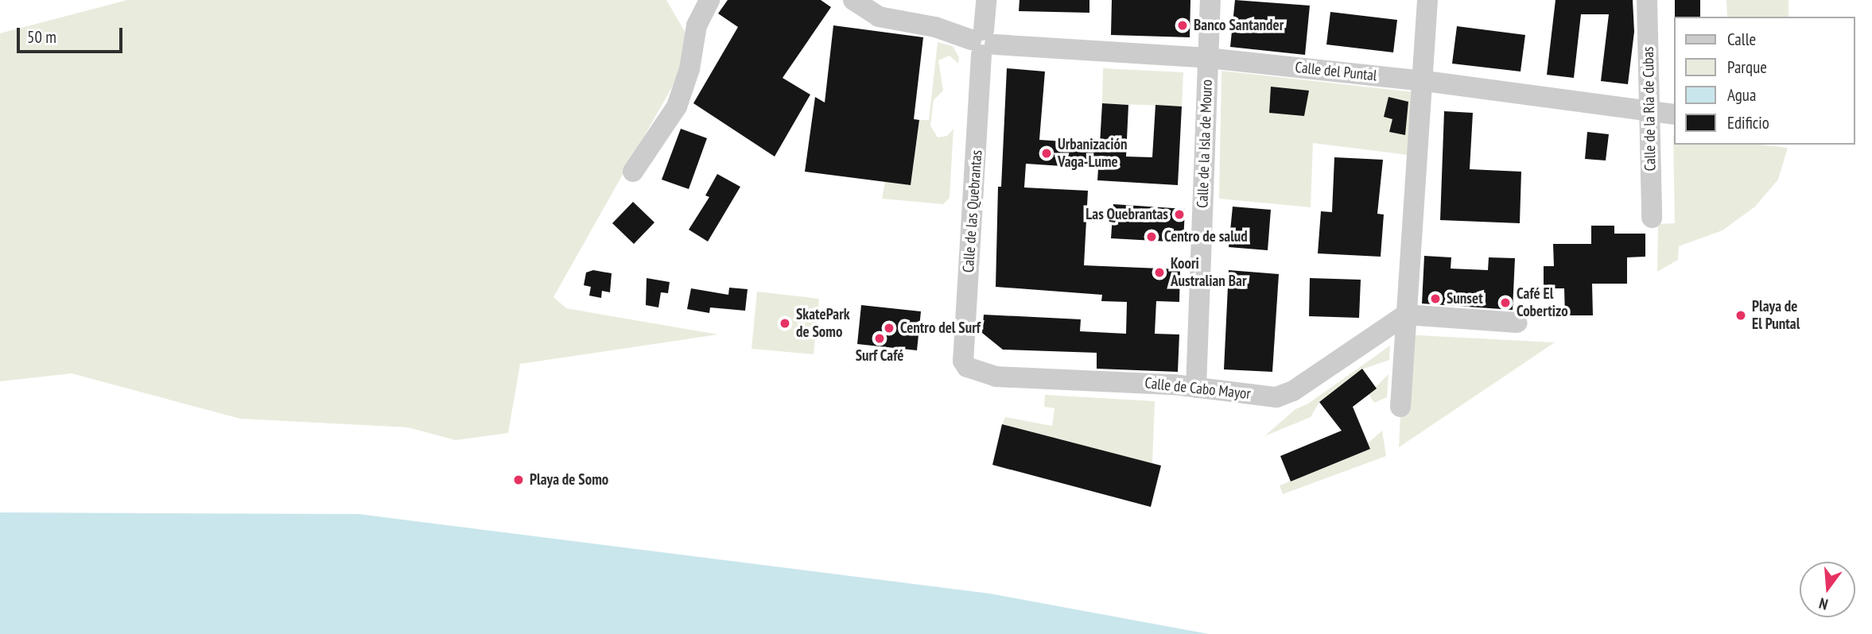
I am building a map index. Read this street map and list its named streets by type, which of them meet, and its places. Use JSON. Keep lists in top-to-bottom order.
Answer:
{
  "streets": {
    "street": [
      "Calle del Puntal",
      "Calle de la Ría de Cubas",
      "Calle de la Isla de Mouro",
      "Calle de las Quebrantas",
      "Calle de Cabo Mayor"
    ]
  },
  "crossings": [
    ["Calle del Puntal", "Calle de la Ría de Cubas"],
    ["Calle del Puntal", "Calle de la Isla de Mouro"],
    ["Calle del Puntal", "Calle de las Quebrantas"],
    ["Calle de la Isla de Mouro", "Calle de Cabo Mayor"],
    ["Calle de las Quebrantas", "Calle de Cabo Mayor"]
  ],
  "places": [
    "Banco Santander",
    "Urbanización Vaga-Lume",
    "Las Quebrantas",
    "Centro de salud",
    "Koori Australian Bar",
    "Sunset",
    "Café El Cobertizo",
    "Playa de El Puntal",
    "SkatePark de Somo",
    "Centro del Surf",
    "Surf Café",
    "Playa de Somo"
  ],
  "legend": [
    "Calle",
    "Parque",
    "Agua",
    "Edificio"
  ],
  "scale_bar": "50 m",
  "north": "bottom"
}
